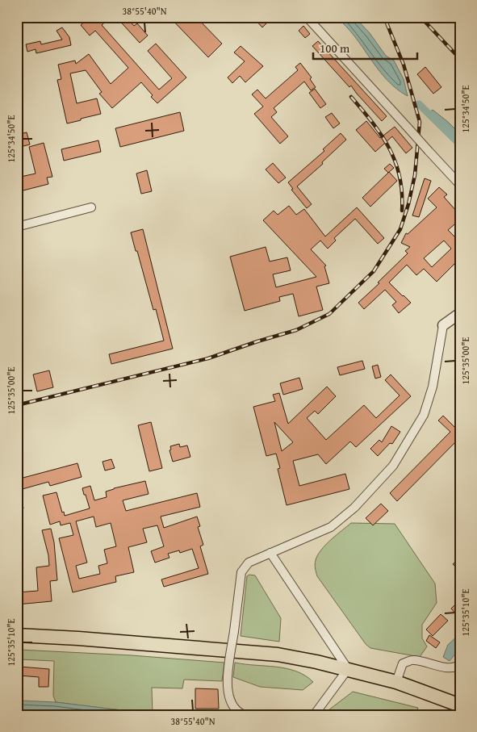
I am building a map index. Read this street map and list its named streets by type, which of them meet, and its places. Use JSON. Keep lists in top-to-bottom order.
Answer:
{
  "scale_bar": "100 m",
  "coordinates": [
    "38°55'40\"N",
    "125°34'50\"E",
    "125°35'00\"E",
    "125°35'10\"E"
  ]
}
